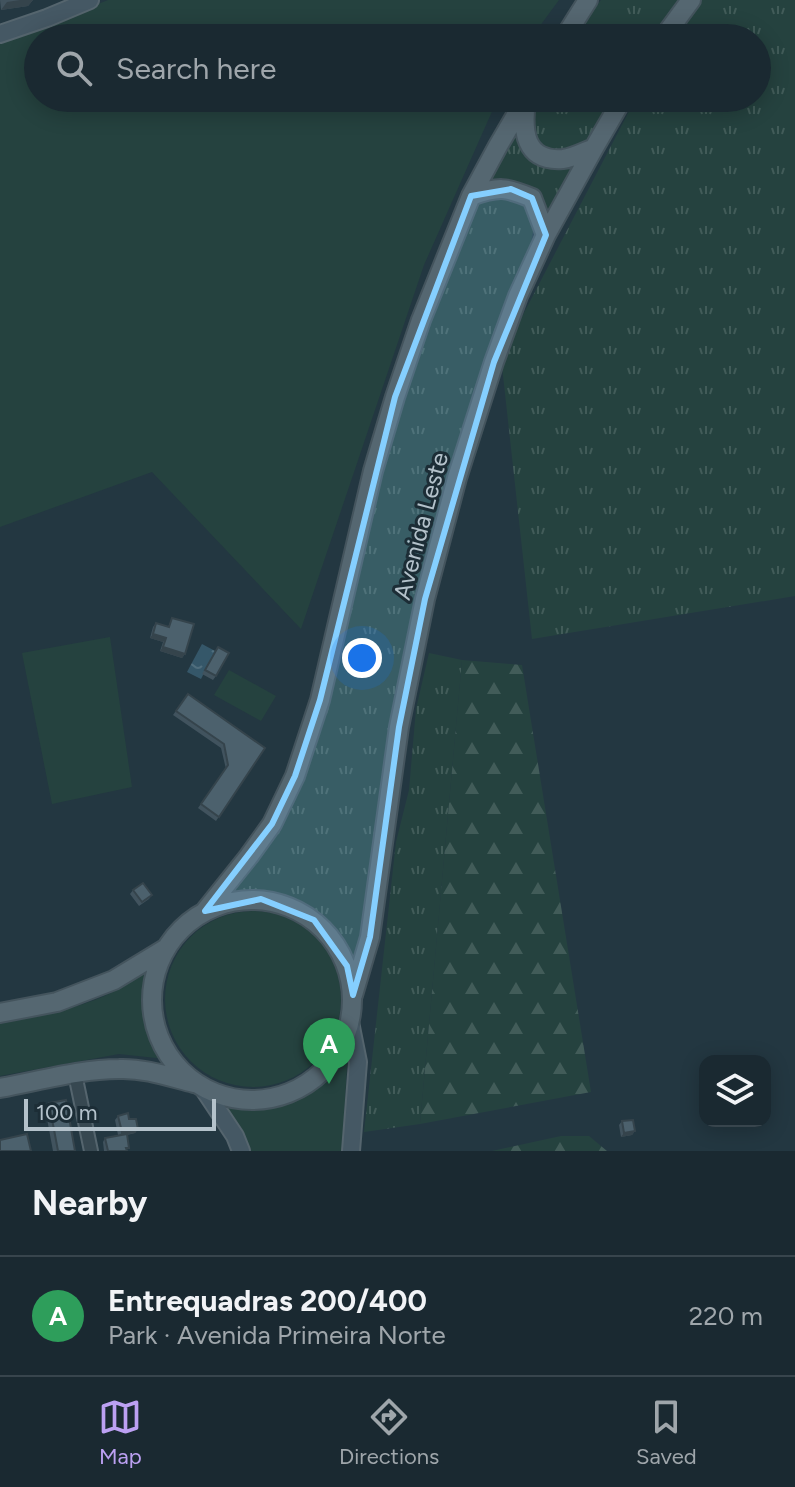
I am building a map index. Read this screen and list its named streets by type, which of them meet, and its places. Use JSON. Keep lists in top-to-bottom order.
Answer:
{
  "streets": {
    "main road": ["Avenida Leste"]
  },
  "scale_bar": "100 m",
  "page": {
    "search": "Search here",
    "pins": "A",
    "scale": "100 m",
    "heading": "Nearby",
    "list": [
      {
        "mark": "A",
        "name": "Entrequadras 200/400",
        "note": "Park · Avenida Primeira Norte",
        "value": "220 m"
      }
    ],
    "nav": ["Map", "Directions", "Saved"]
  }
}
